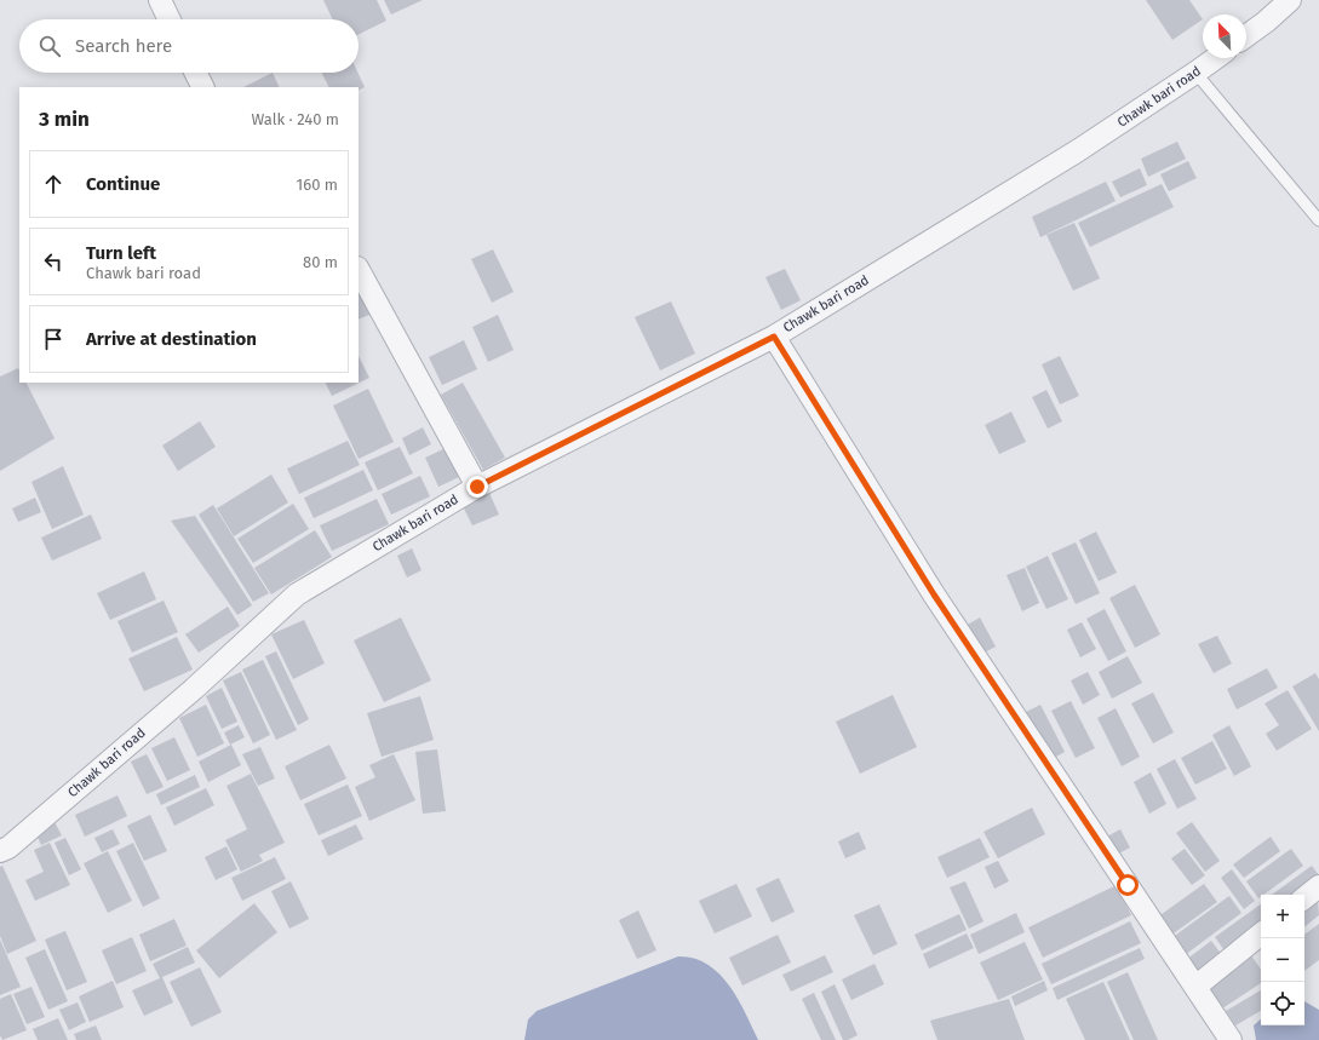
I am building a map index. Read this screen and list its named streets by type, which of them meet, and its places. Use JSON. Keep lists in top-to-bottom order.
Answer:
{
  "streets": {
    "street": ["Chawk bari road"]
  },
  "north": "top left",
  "page": {
    "search": "Search here",
    "heading": ["3 min", "Walk · 240 m"],
    "list": [
      ["Continue", "160 m"],
      ["Turn left", "Chawk bari road", "80 m"],
      "Arrive at destination"
    ],
    "map_buttons": ["+", "−"]
  }
}
